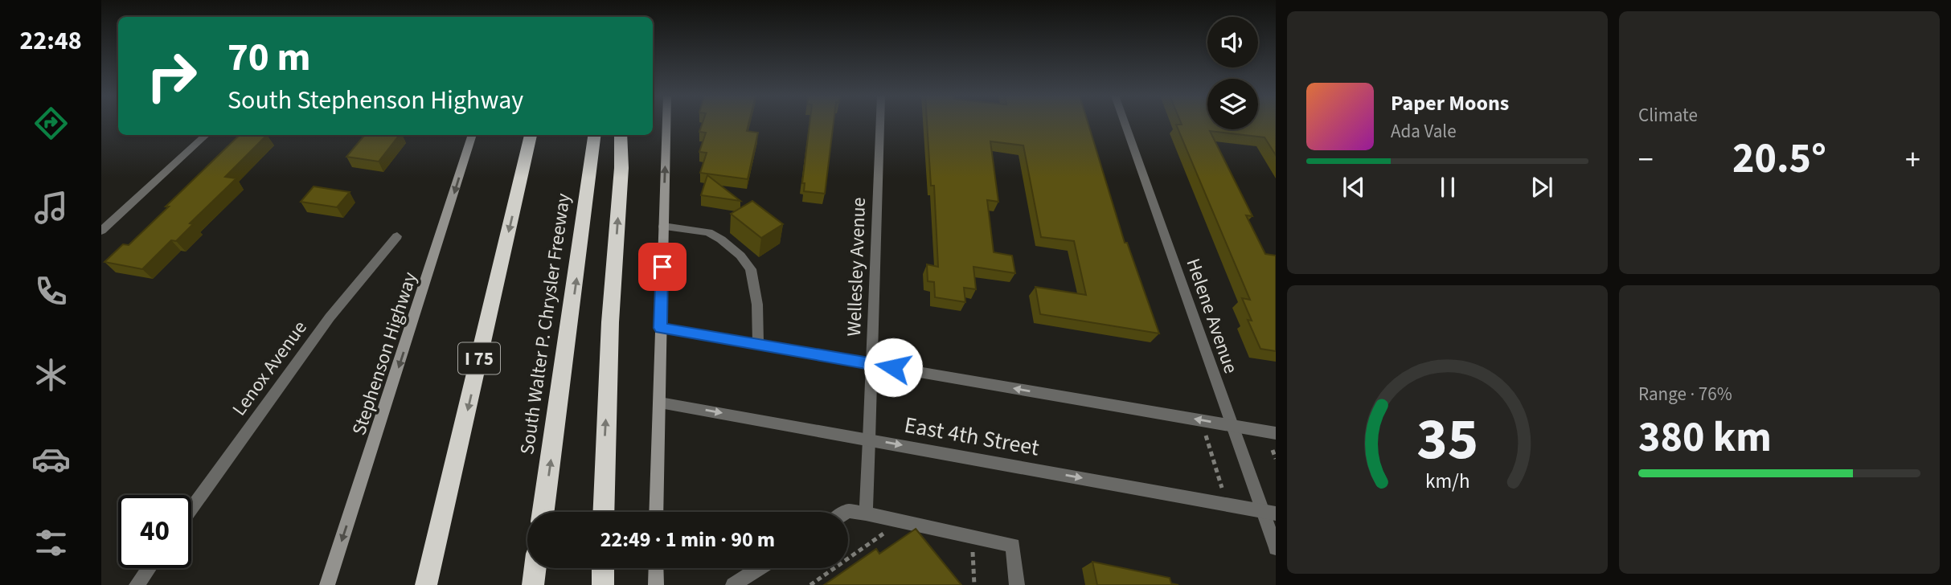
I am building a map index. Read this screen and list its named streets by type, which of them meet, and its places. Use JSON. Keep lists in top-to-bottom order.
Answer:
{
  "streets": {
    "highway": ["South Walter P. Chrysler Freeway", "I 75"],
    "main road": ["Stephenson Highway"],
    "street": [
      "Wellesley Avenue",
      "Helene Avenue",
      "Lenox Avenue",
      "East 4th Street"
    ]
  },
  "crossings": [
    ["Wellesley Avenue", "East 4th Street"],
    ["Helene Avenue", "East 4th Street"]
  ],
  "one_way": ["Stephenson Highway"],
  "page": {
    "tabs": "22:48",
    "tile": [
      "Climate",
      ["Range · 76%", "380 km"]
    ],
    "turn": ["70 m", "South Stephenson Highway"],
    "song": ["Paper Moons", "Ada Vale"],
    "heat": ["−", "20.5°", "+"],
    "limit": "40",
    "trip": "22:49 · 1 min · 90 m",
    "gauge": ["35", "km/h"]
  }
}
